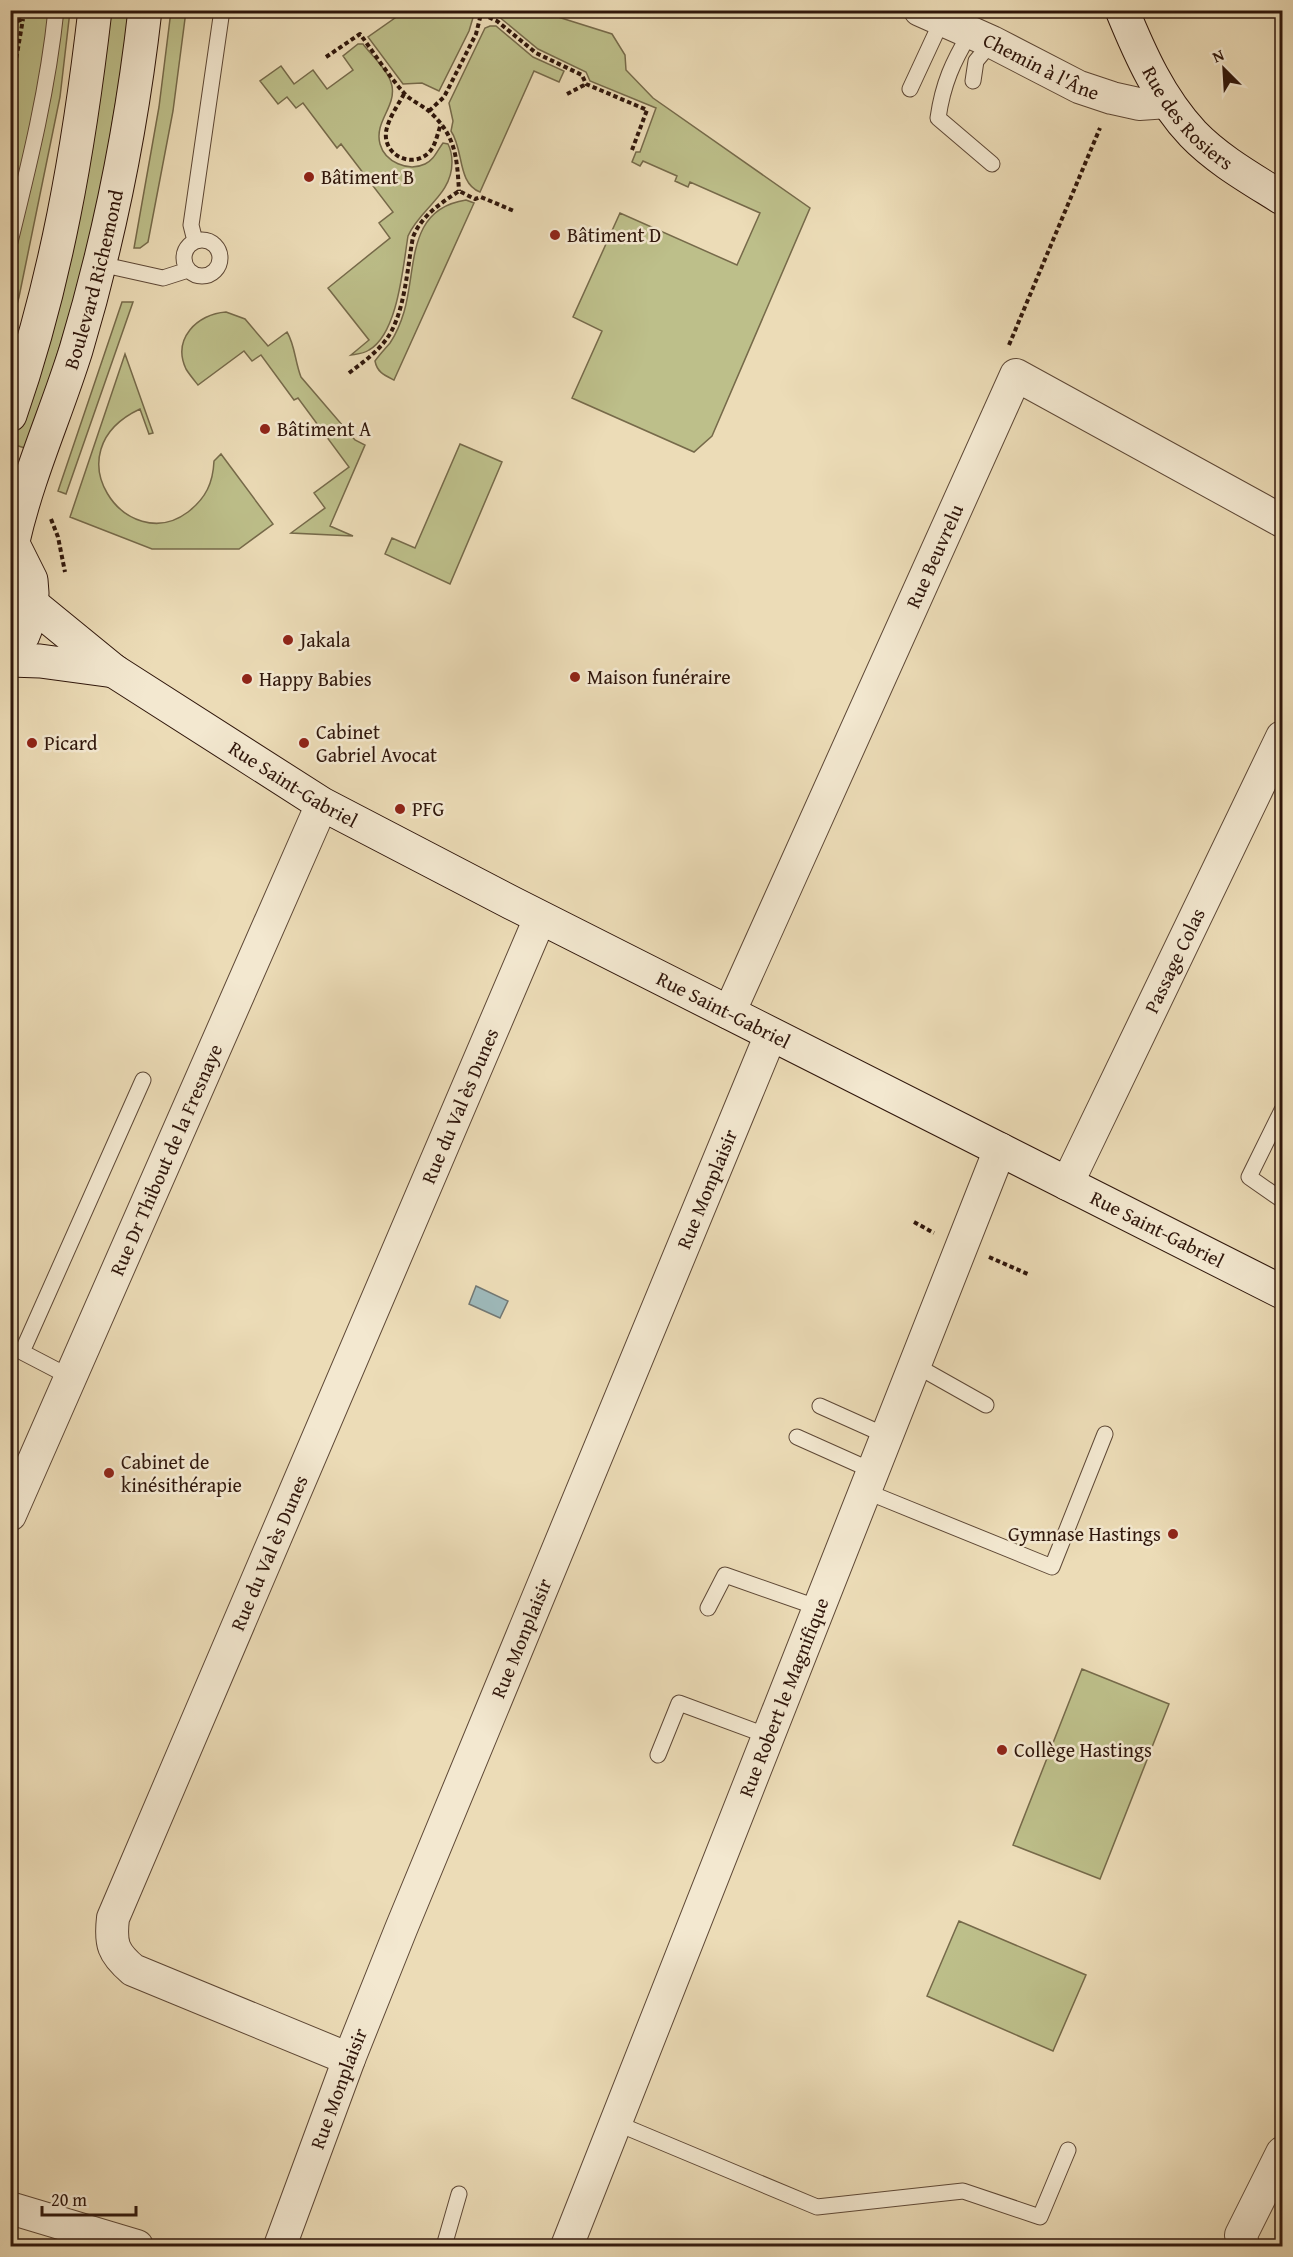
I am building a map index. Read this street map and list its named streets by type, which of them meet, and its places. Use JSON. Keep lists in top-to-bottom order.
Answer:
{
  "streets": {
    "street": [
      "Chemin à l'Âne",
      "Rue des Rosiers",
      "Boulevard Richemond",
      "Rue Beuvrelu",
      "Rue Saint-Gabriel",
      "Passage Colas",
      "Rue du Val ès Dunes",
      "Rue Dr Thibout de la Fresnaye",
      "Rue Monplaisir",
      "Rue Robert le Magnifique"
    ]
  },
  "crossings": [
    ["Chemin à l'Âne", "Rue des Rosiers"],
    ["Rue Beuvrelu", "Rue Saint-Gabriel"],
    ["Rue Saint-Gabriel", "Passage Colas"],
    ["Rue Saint-Gabriel", "Rue du Val ès Dunes"],
    ["Rue Saint-Gabriel", "Rue Dr Thibout de la Fresnaye"],
    ["Rue Saint-Gabriel", "Rue Monplaisir"],
    ["Rue Saint-Gabriel", "Rue Robert le Magnifique"],
    ["Rue du Val ès Dunes", "Rue Monplaisir"]
  ],
  "places": [
    "Bâtiment B",
    "Bâtiment D",
    "Bâtiment A",
    "Jakala",
    "Maison funéraire",
    "Happy Babies",
    "Picard",
    "Cabinet Gabriel Avocat",
    "PFG",
    "Cabinet de kinésithérapie",
    "Gymnase Hastings",
    "Collège Hastings"
  ],
  "scale_bar": "20 m",
  "north": "top left"
}
